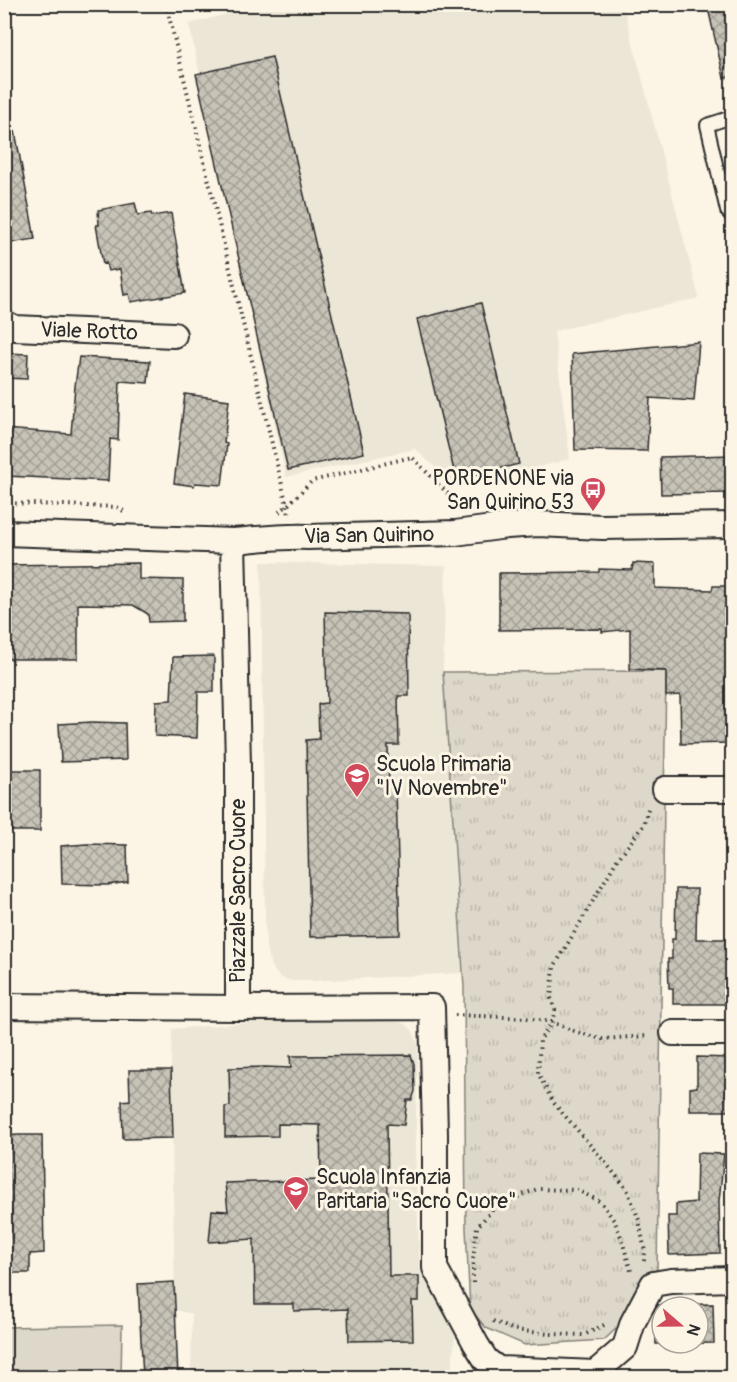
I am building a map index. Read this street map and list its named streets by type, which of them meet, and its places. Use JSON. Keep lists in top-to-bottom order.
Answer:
{
  "streets": {
    "street": ["Viale Rotto", "Via San Quirino", "Piazzale Sacro Cuore"]
  },
  "crossings": [
    ["Via San Quirino", "Piazzale Sacro Cuore"]
  ],
  "places": {
    "bus stop": ["PORDENONE via San Quirino 53"],
    "school or university": ["Scuola Primaria \"IV Novembre\"", "Scuola Infanzia Paritaria \"Sacro Cuore\""]
  },
  "north": "right"
}
